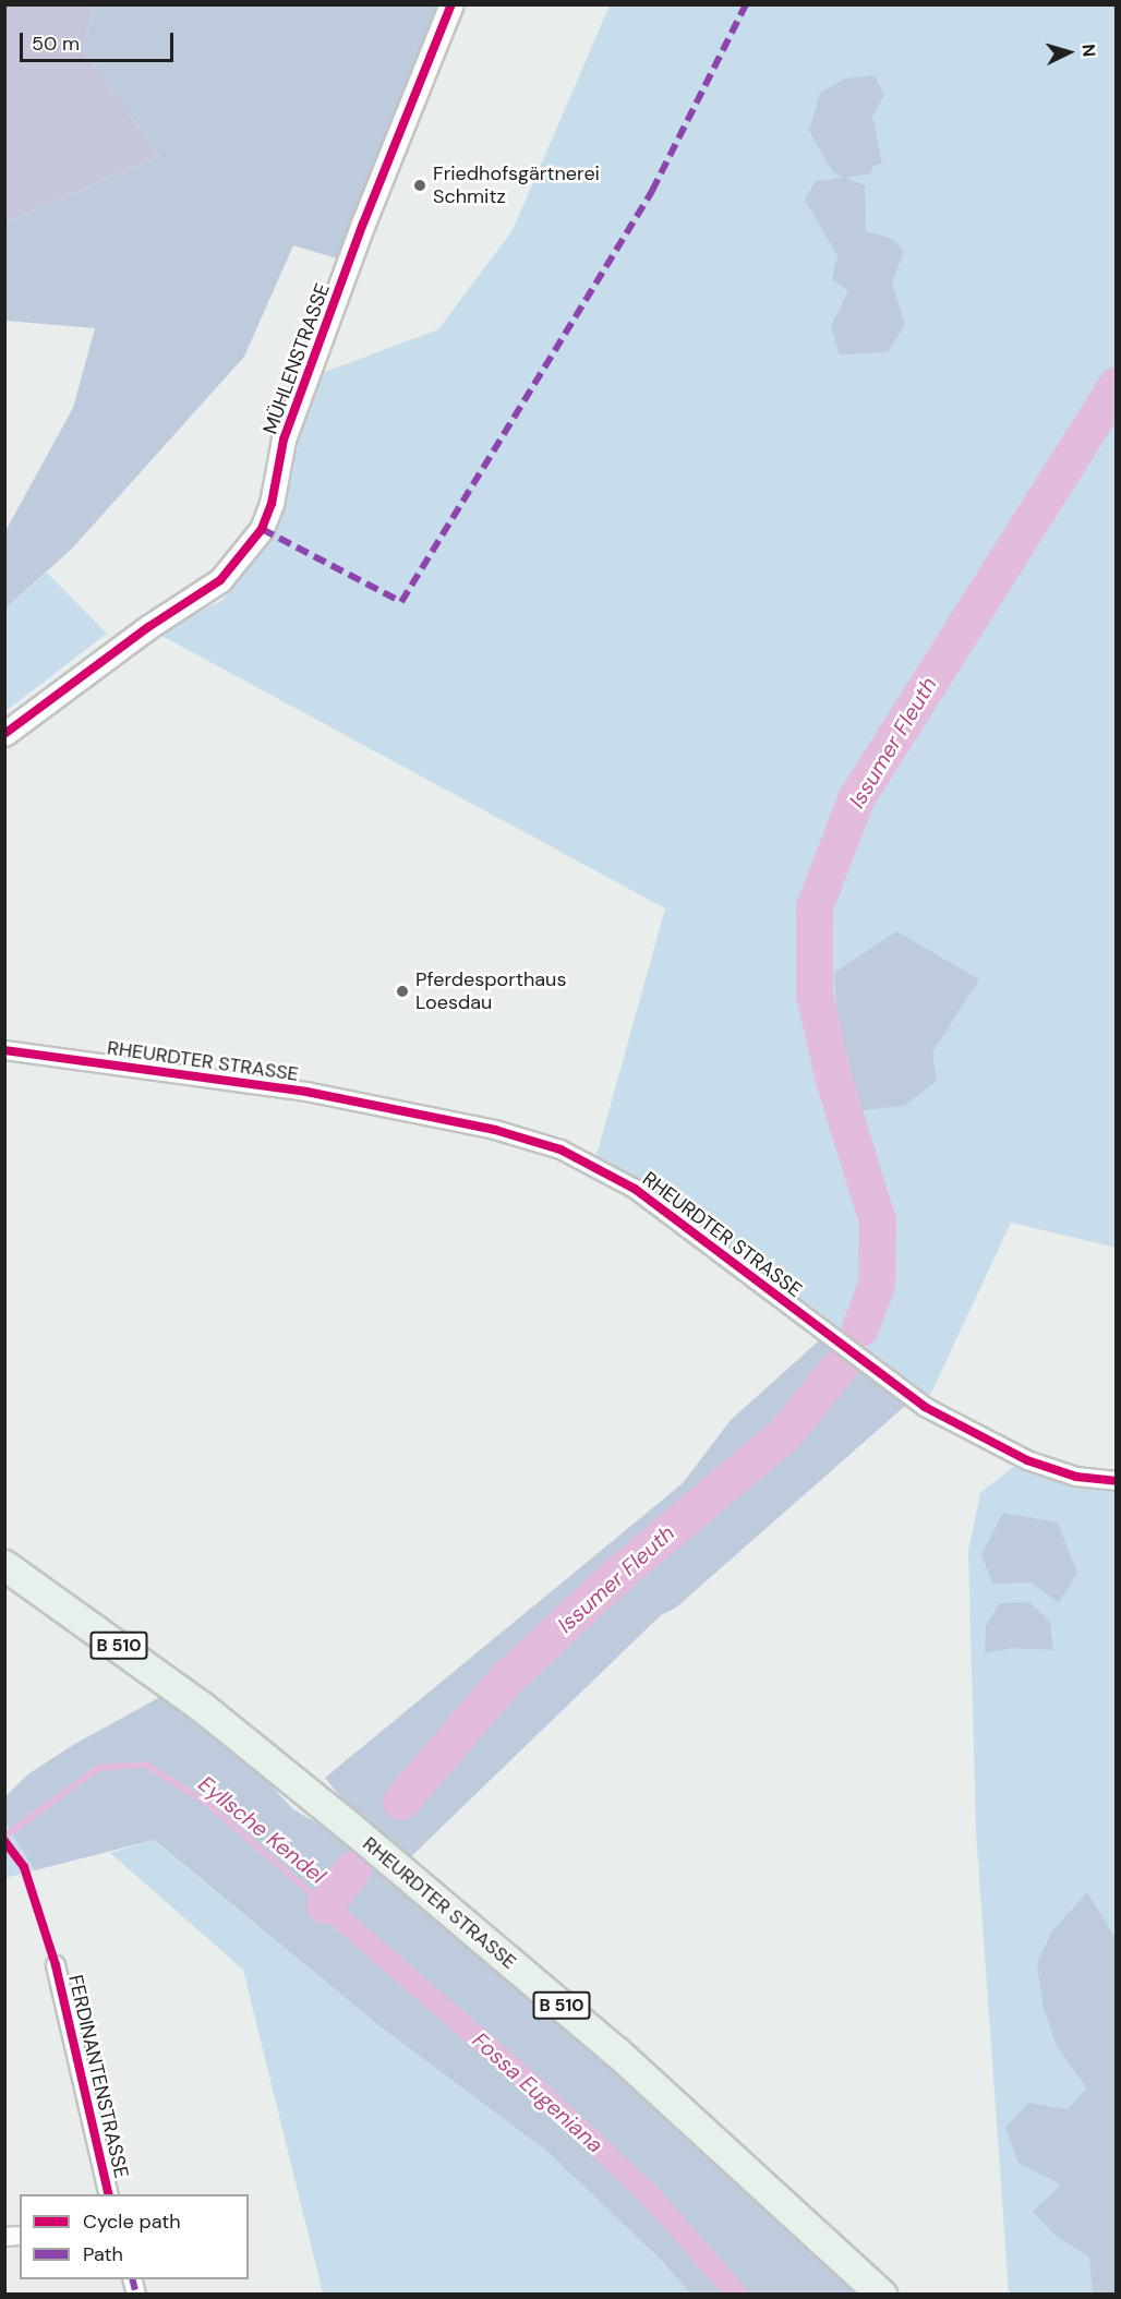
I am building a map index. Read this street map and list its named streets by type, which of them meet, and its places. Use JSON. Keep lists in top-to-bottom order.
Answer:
{
  "streets": {
    "main road": ["RHEURDTER STRASSE", "B 510"],
    "street": ["MÜHLENSTRASSE", "FERDINANTENSTRASSE"]
  },
  "water": ["Issumer Fleuth", "Eyllsche Kendel", "Fossa Eugeniana"],
  "places": ["Friedhofsgärtnerei Schmitz", "Pferdesporthaus Loesdau"],
  "legend": ["Cycle path", "Path"],
  "scale_bar": "50 m",
  "north": "right"
}
